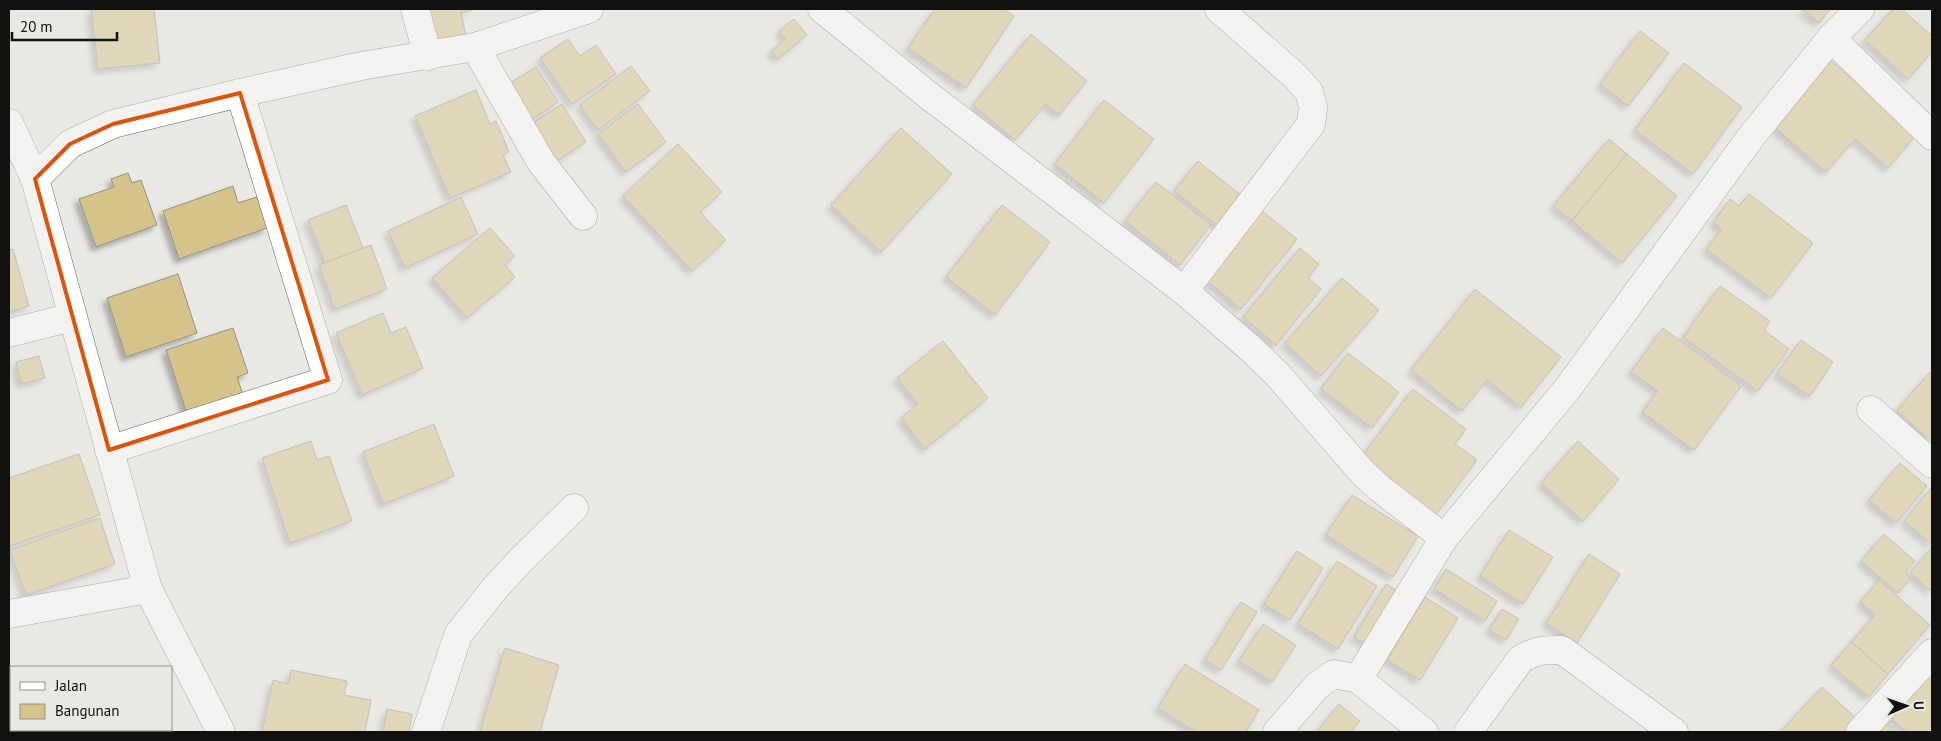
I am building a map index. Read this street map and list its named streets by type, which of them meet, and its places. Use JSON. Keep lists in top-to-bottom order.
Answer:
{
  "legend": ["Jalan", "Bangunan"],
  "scale_bar": "20 m",
  "north": "right"
}
